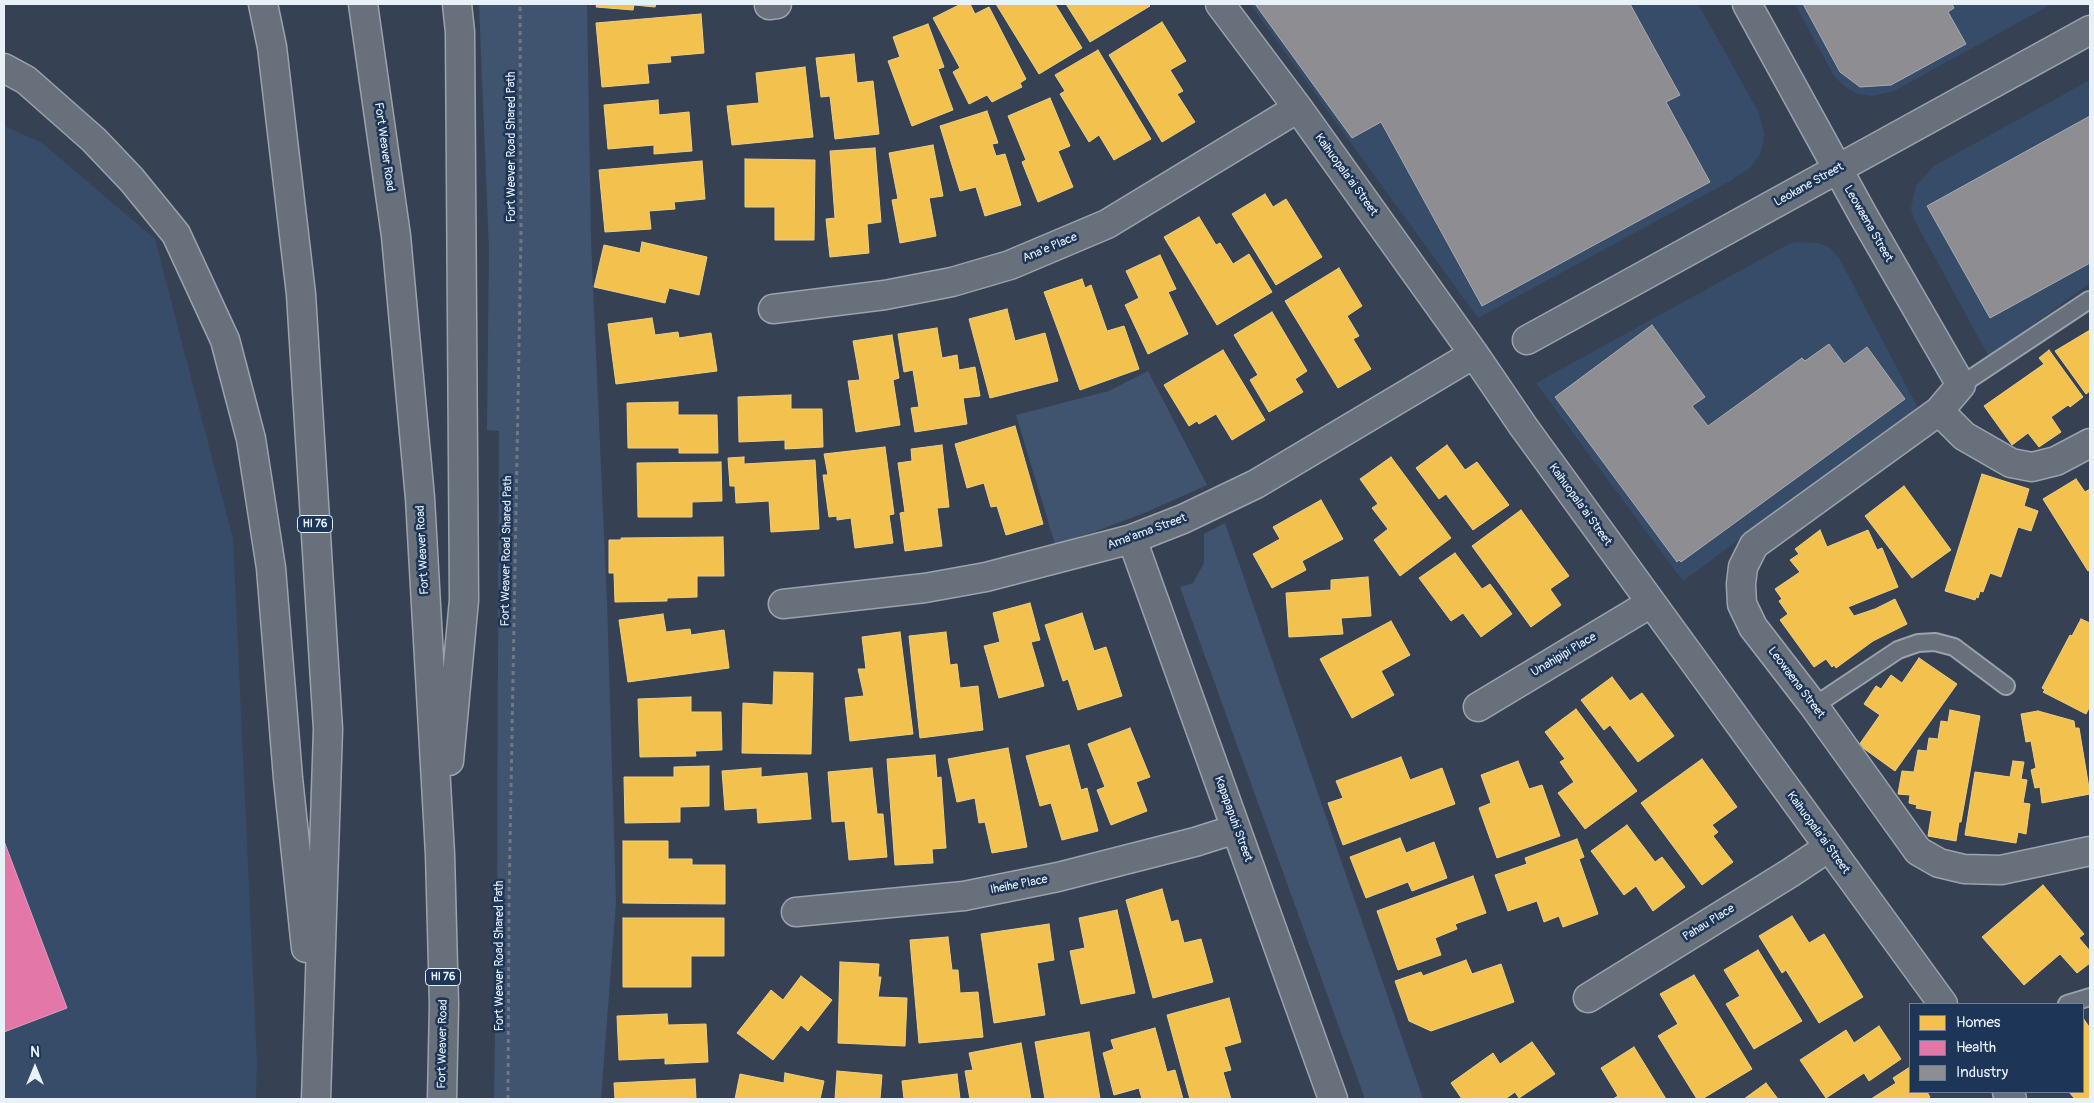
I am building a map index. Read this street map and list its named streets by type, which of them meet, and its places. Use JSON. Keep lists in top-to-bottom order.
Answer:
{
  "streets": {
    "main road": [
      "Fort Weaver Road",
      "Kaihuopala'ai Street",
      "Leokane Street",
      "Leowaena Street",
      "Ana'e Place",
      "HI 76",
      "Ama'ama Street",
      "Unahipipi Place",
      "Kapapapuhi Street",
      "Iheihe Place",
      "Pahau Place"
    ],
    "path": ["Fort Weaver Road Shared Path"]
  },
  "crossings": [
    ["Kaihuopala'ai Street", "Ana'e Place"],
    ["Kaihuopala'ai Street", "Ama'ama Street"],
    ["Kaihuopala'ai Street", "Unahipipi Place"],
    ["Kaihuopala'ai Street", "Pahau Place"],
    ["Leokane Street", "Leowaena Street"],
    ["Ama'ama Street", "Kapapapuhi Street"],
    ["Kapapapuhi Street", "Iheihe Place"]
  ],
  "legend": ["Homes", "Health", "Industry"],
  "north": "top"
}
